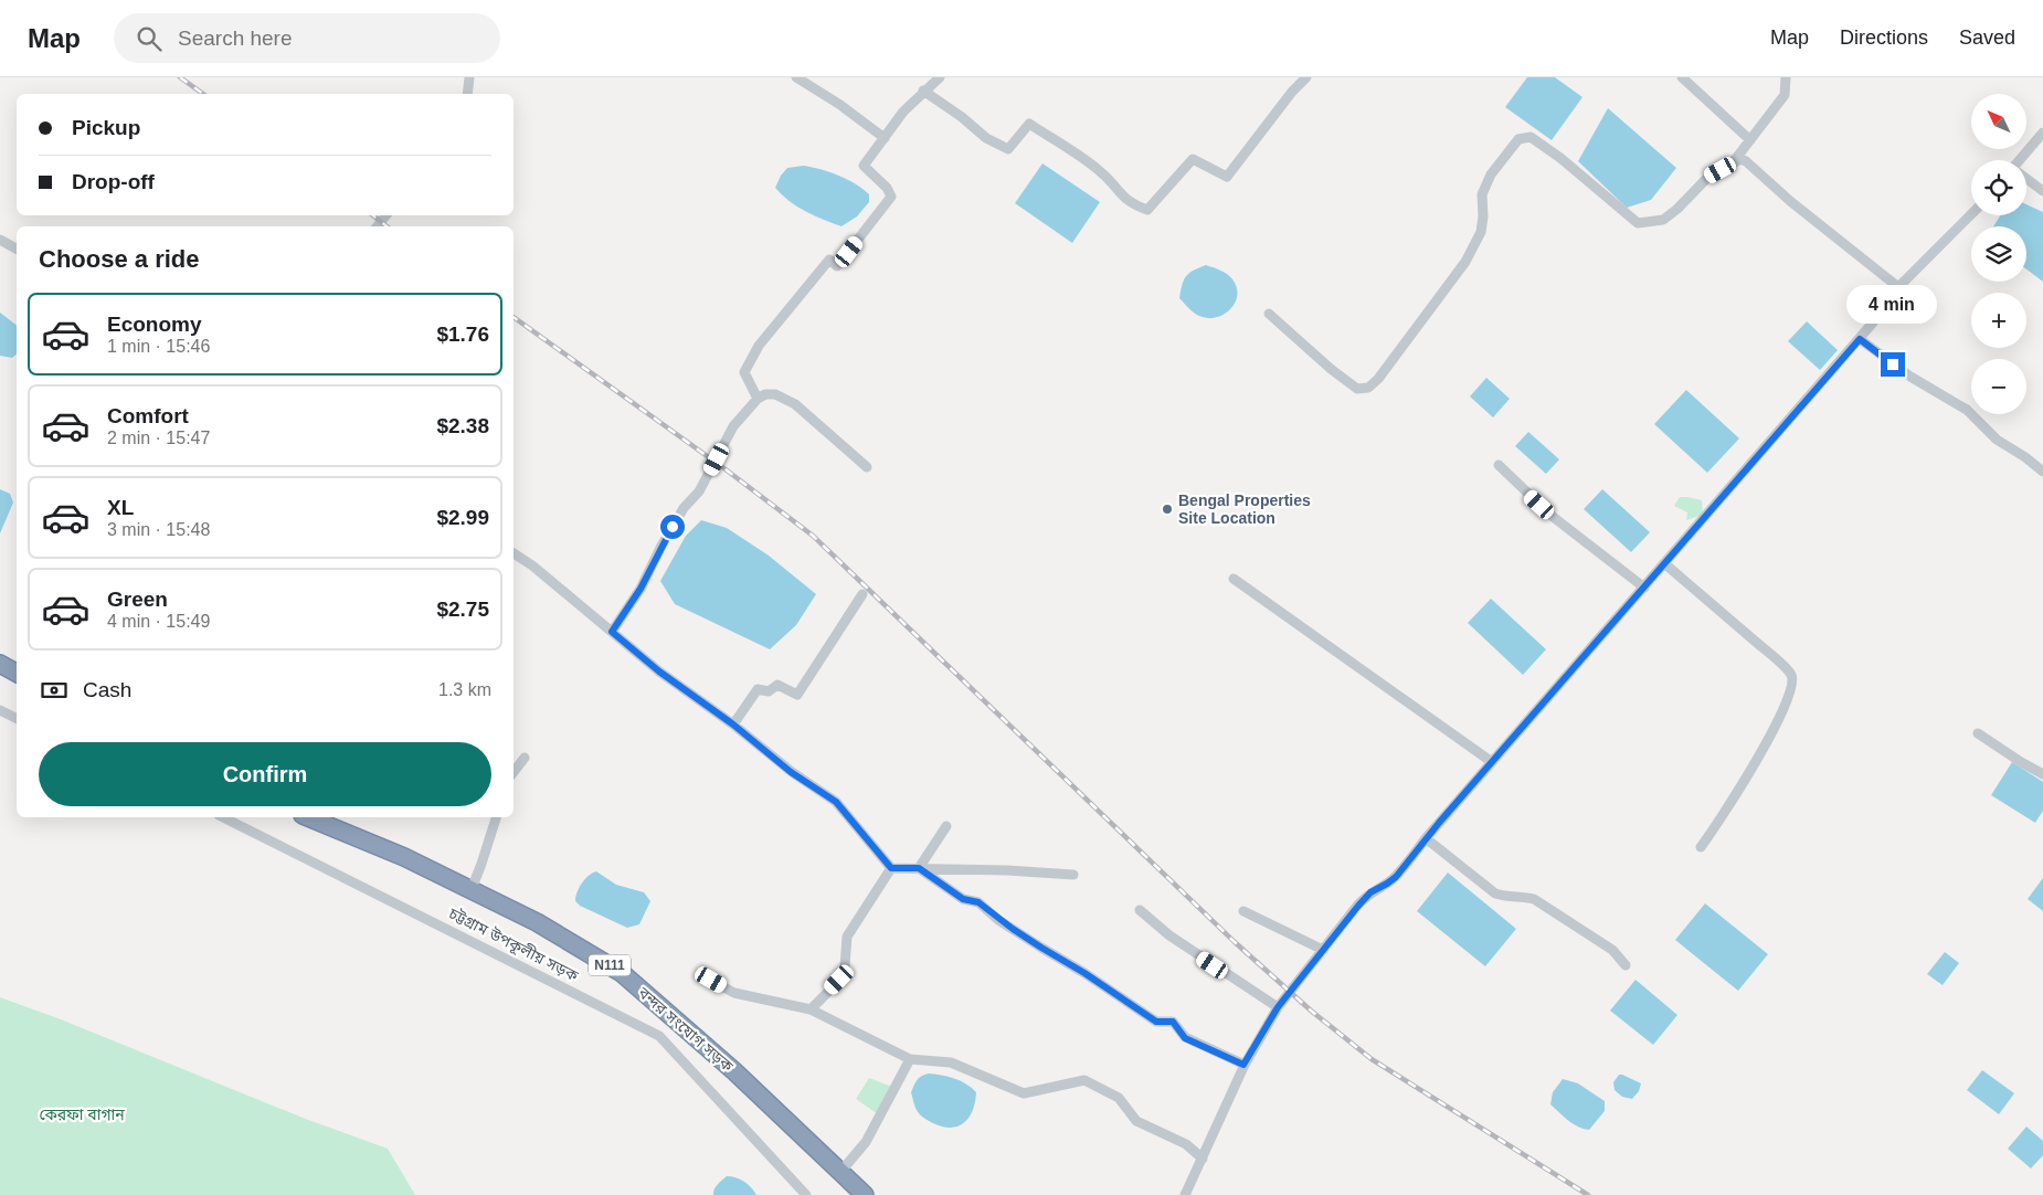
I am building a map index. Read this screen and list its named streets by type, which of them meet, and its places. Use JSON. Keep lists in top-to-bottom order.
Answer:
{
  "streets": {
    "highway": ["N111", "বন্দর সংযোগ সড়ক"],
    "street": ["চট্টগ্রাম উপকূলীয় সড়ক"]
  },
  "parks": ["কেরফা বাগান"],
  "places": ["Bengal Properties Site Location"],
  "north": "top left",
  "page": {
    "header": "Map",
    "search": "Search here",
    "nav": ["Map", "Directions", "Saved"],
    "map_buttons": ["+", "−"],
    "banner": ["Pickup", "Drop-off"],
    "heading": "Choose a ride",
    "bubble": "4 min",
    "list": [
      {
        "name": "Economy",
        "note": "1 min · 15:46",
        "value": "$1.76"
      },
      {
        "name": "Comfort",
        "note": "2 min · 15:47",
        "value": "$2.38"
      },
      {
        "name": "XL",
        "note": "3 min · 15:48",
        "value": "$2.99"
      },
      {
        "name": "Green",
        "note": "4 min · 15:49",
        "value": "$2.75"
      }
    ],
    "pay": ["Cash", "1.3 km"],
    "buttons": "Confirm"
  }
}
